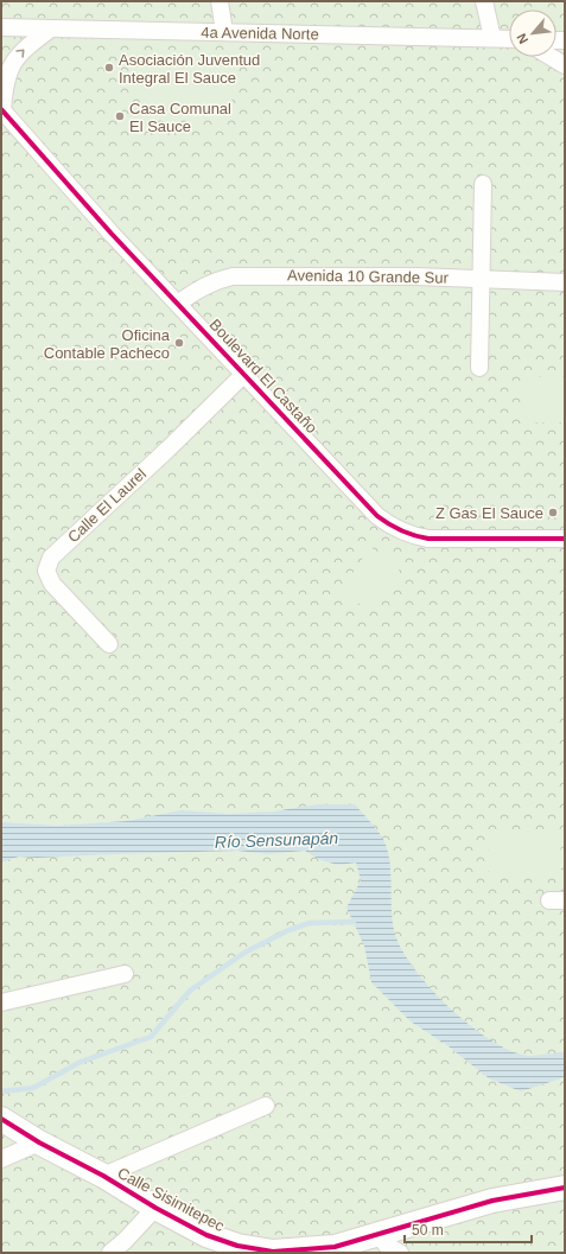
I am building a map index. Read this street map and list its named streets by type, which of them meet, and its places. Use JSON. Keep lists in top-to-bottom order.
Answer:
{
  "streets": {
    "street": [
      "4a Avenida Norte",
      "Avenida 10 Grande Sur",
      "Boulevard El Castaño",
      "Calle El Laurel",
      "Calle Sisimitepec"
    ]
  },
  "crossings": [
    ["Avenida 10 Grande Sur", "Boulevard El Castaño"],
    ["Boulevard El Castaño", "Calle El Laurel"]
  ],
  "water": ["Río Sensunapán"],
  "places": [
    "Asociación Juventud Integral El Sauce",
    "Casa Comunal El Sauce",
    "Oficina Contable Pacheco",
    "Z Gas El Sauce"
  ],
  "scale_bar": "50 m",
  "north": "bottom left"
}
